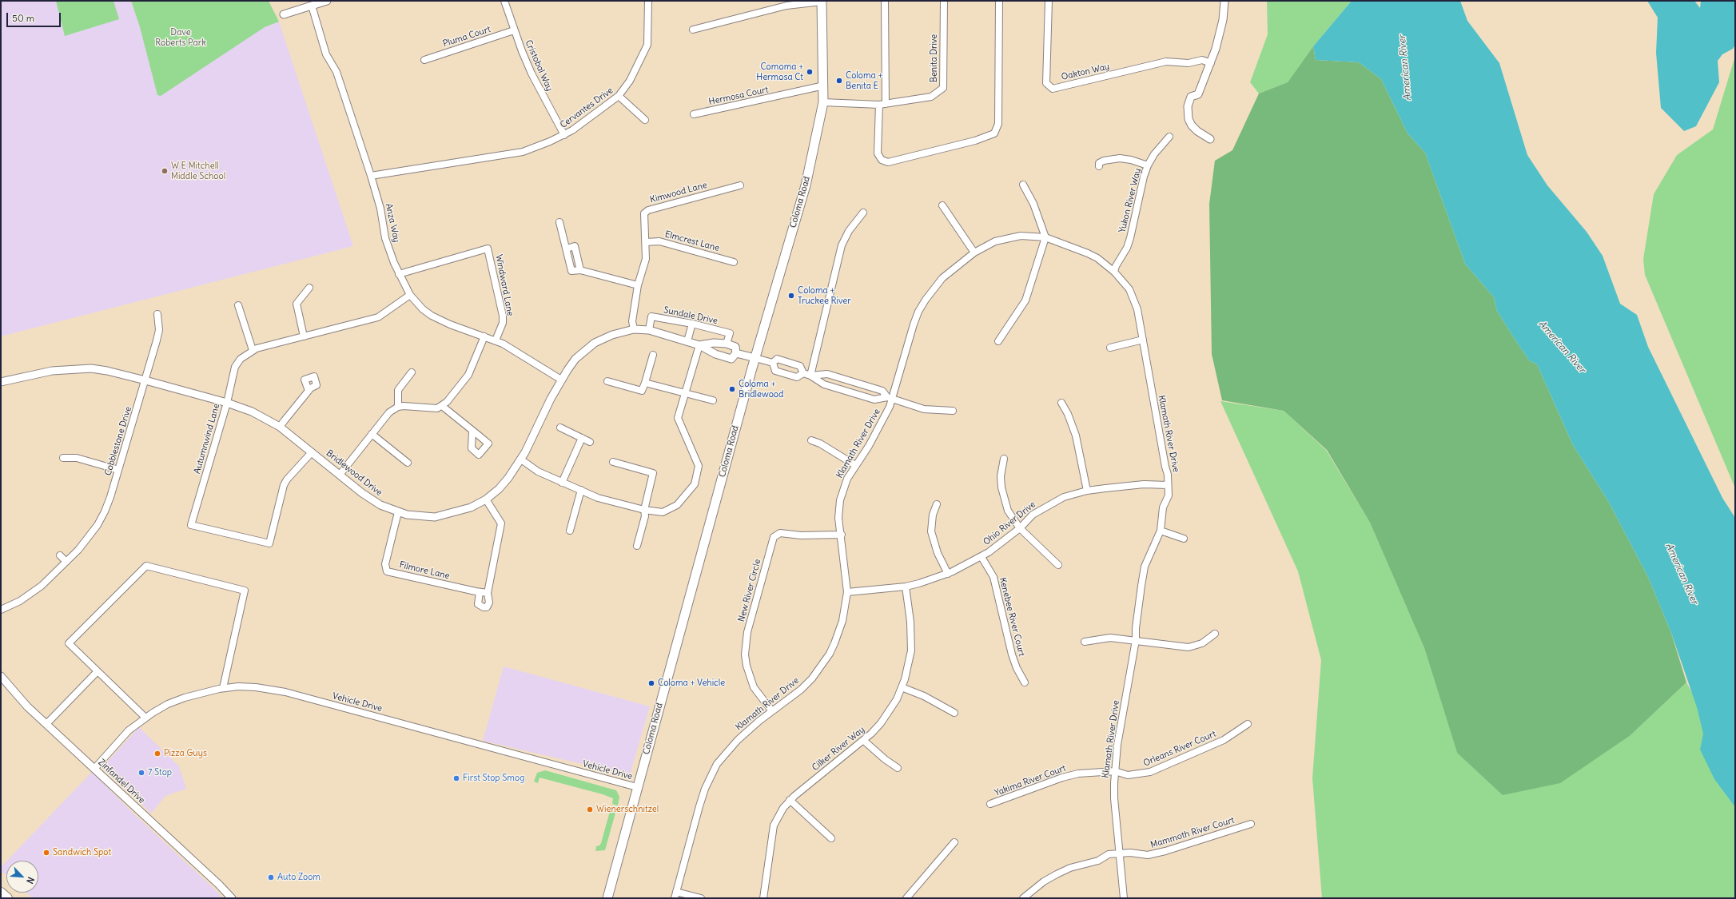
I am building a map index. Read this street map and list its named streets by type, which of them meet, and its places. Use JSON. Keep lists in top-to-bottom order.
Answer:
{
  "streets": {
    "main road": ["Coloma Road"],
    "street": [
      "Pluma Court",
      "Benita Drive",
      "Cristobal Way",
      "Oakton Way",
      "Hermosa Court",
      "Cervantes Drive",
      "Kimwood Lane",
      "Yukon River Way",
      "Anza Way",
      "Elmcrest Lane",
      "Windward Lane",
      "Sundale Drive",
      "Klamath River Drive",
      "Autumnwind Lane",
      "Cobblestone Drive",
      "Bridlewood Drive",
      "Ohio River Drive",
      "Filmore Lane",
      "New River Circle",
      "Kenebee River Court",
      "Vehicle Drive",
      "Cilker River Way",
      "Orleans River Court",
      "Yakima River Court",
      "Zinfandel Drive",
      "Mammoth River Court"
    ]
  },
  "crossings": [
    ["Pluma Court", "Cristobal Way"],
    ["Benita Drive", "Coloma Road"],
    ["Cristobal Way", "Cervantes Drive"],
    ["Hermosa Court", "Coloma Road"],
    ["Cervantes Drive", "Anza Way"],
    ["Kimwood Lane", "Elmcrest Lane"],
    ["Kimwood Lane", "Bridlewood Drive"],
    ["Yukon River Way", "Klamath River Drive"],
    ["Coloma Road", "Vehicle Drive"],
    ["Anza Way", "Windward Lane"],
    ["Anza Way", "Autumnwind Lane"],
    ["Anza Way", "Bridlewood Drive"],
    ["Sundale Drive", "Bridlewood Drive"],
    ["Klamath River Drive", "Ohio River Drive"],
    ["Klamath River Drive", "New River Circle"],
    ["Klamath River Drive", "Orleans River Court"],
    ["Klamath River Drive", "Yakima River Court"],
    ["Klamath River Drive", "Mammoth River Court"],
    ["Autumnwind Lane", "Bridlewood Drive"],
    ["Cobblestone Drive", "Bridlewood Drive"],
    ["Bridlewood Drive", "Filmore Lane"],
    ["Ohio River Drive", "Kenebee River Court"],
    ["Ohio River Drive", "Cilker River Way"],
    ["Vehicle Drive", "Zinfandel Drive"],
    ["Orleans River Court", "Yakima River Court"]
  ],
  "water": ["American River"],
  "parks": ["Dave Roberts Park"],
  "places": [
    "Comoma + Hermosa Ct",
    "Coloma + Benita E",
    "W E Mitchell Middle School",
    "Coloma + Truckee River",
    "Coloma + Bridlewood",
    "Coloma + Vehicle",
    "Pizza Guys",
    "7 Stop",
    "First Stop Smog",
    "Wienerschnitzel",
    "Sandwich Spot",
    "Auto Zoom"
  ],
  "scale_bar": "50 m",
  "north": "bottom right"
}
